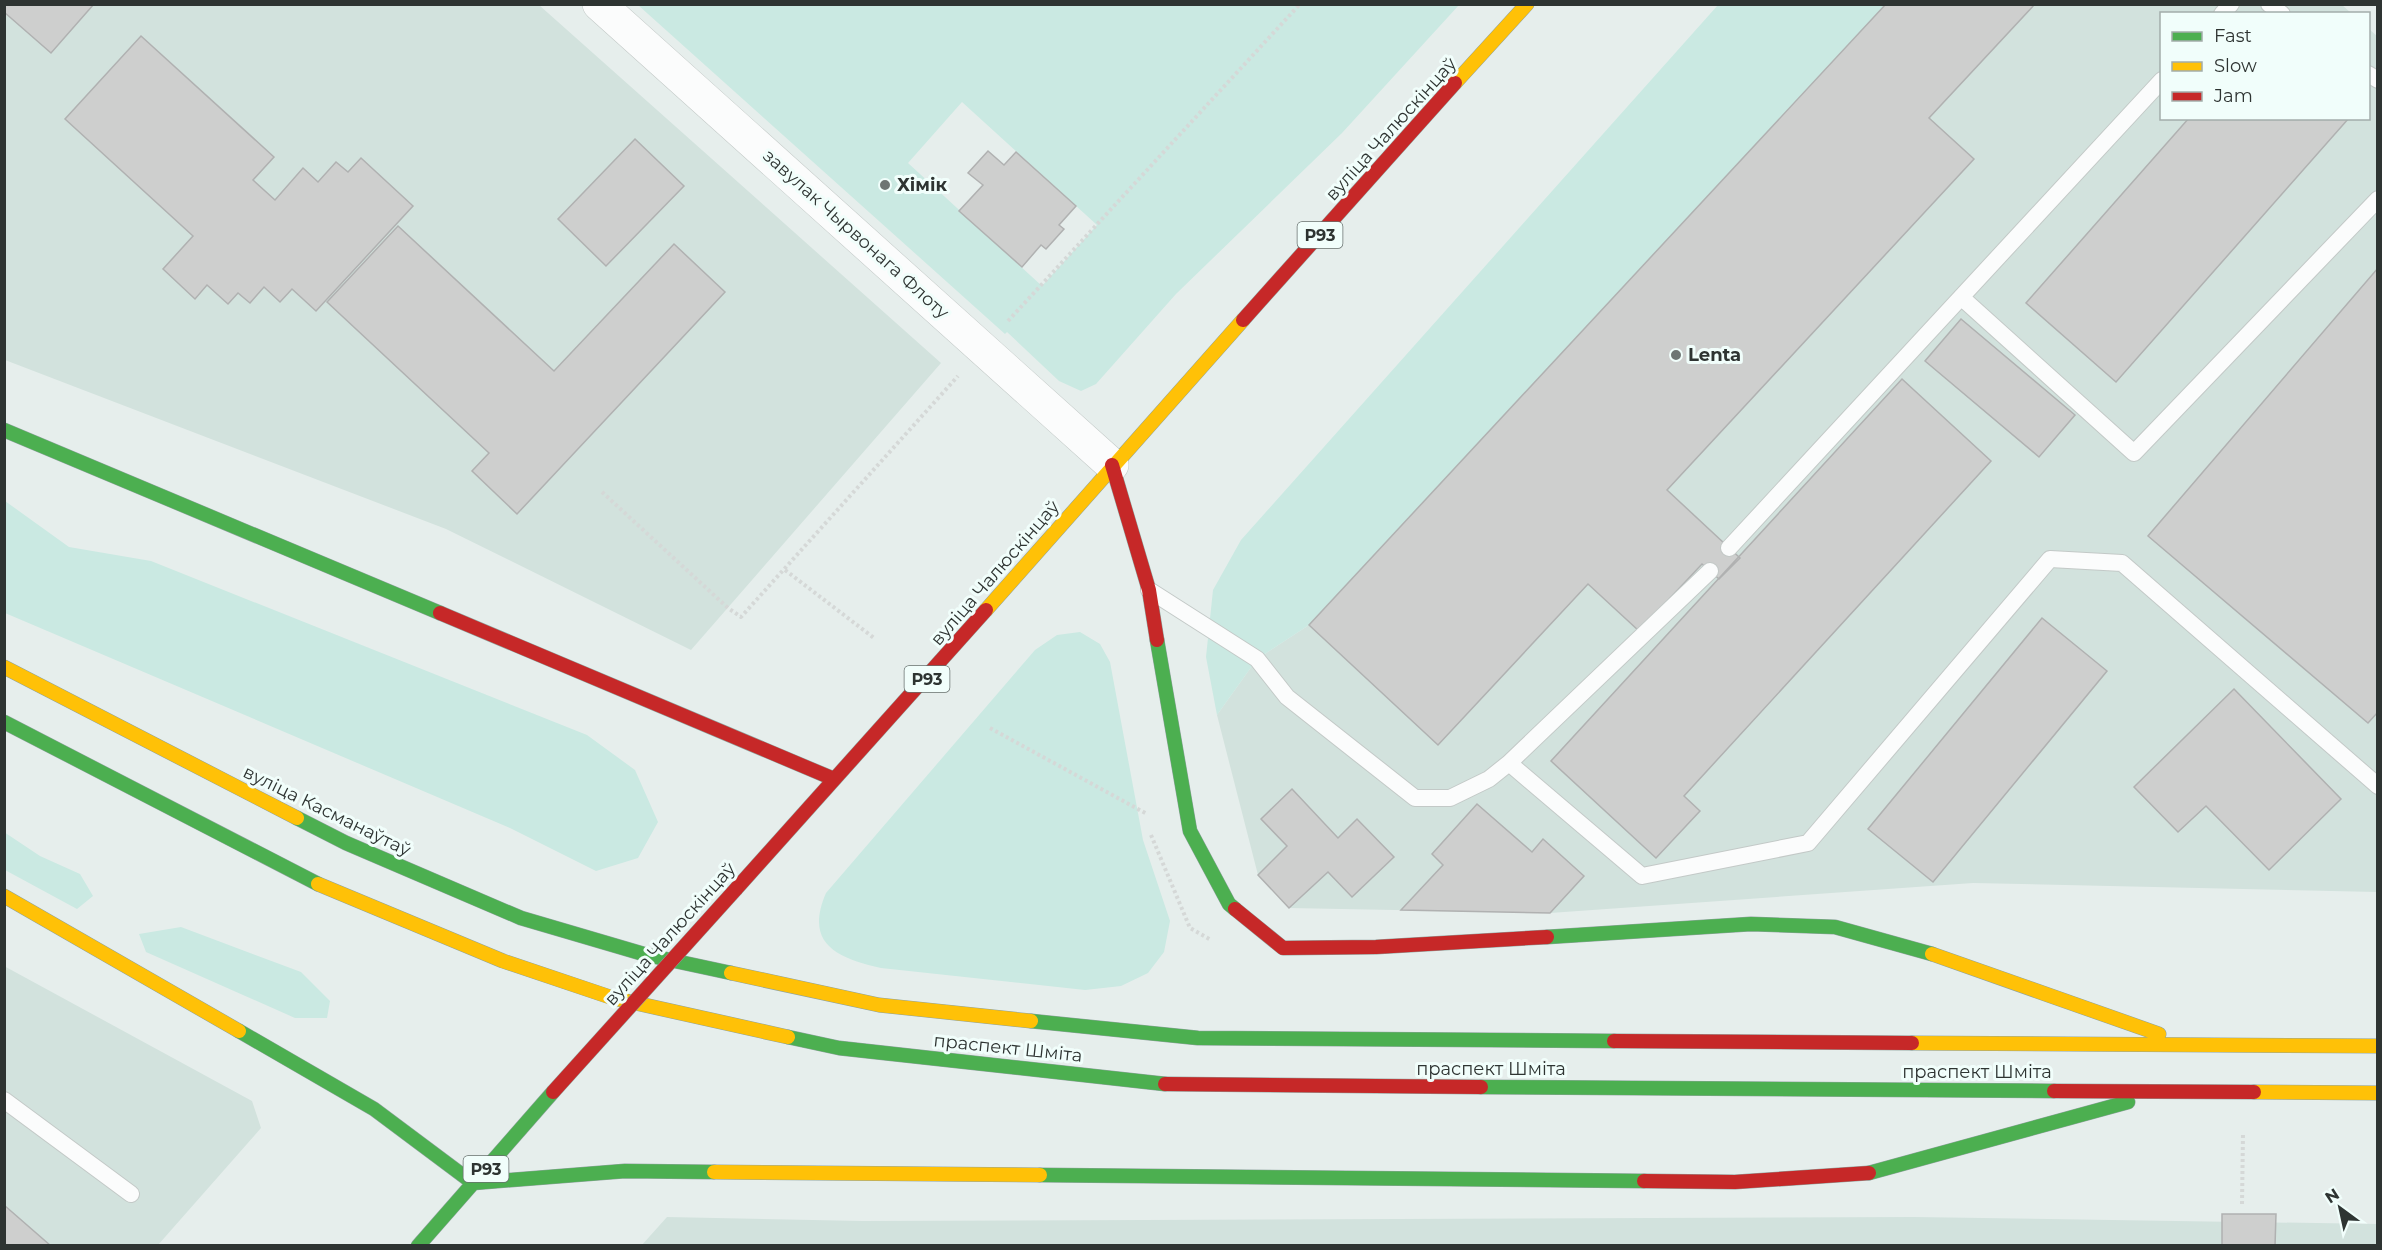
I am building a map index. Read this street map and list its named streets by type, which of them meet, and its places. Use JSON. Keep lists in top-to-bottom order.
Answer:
{
  "streets": {
    "main road": [
      "вуліца Чалюскінцаў",
      "Р93",
      "вуліца Касманаўтаў",
      "праспект Шміта"
    ],
    "street": ["завулак Чырвонага Флоту"]
  },
  "crossings": [
    ["вуліца Чалюскінцаў", "завулак Чырвонага Флоту"],
    ["вуліца Касманаўтаў", "праспект Шміта"]
  ],
  "places": ["Хімік", "Lenta"],
  "legend": ["Fast", "Slow", "Jam"],
  "north": "top left"
}
